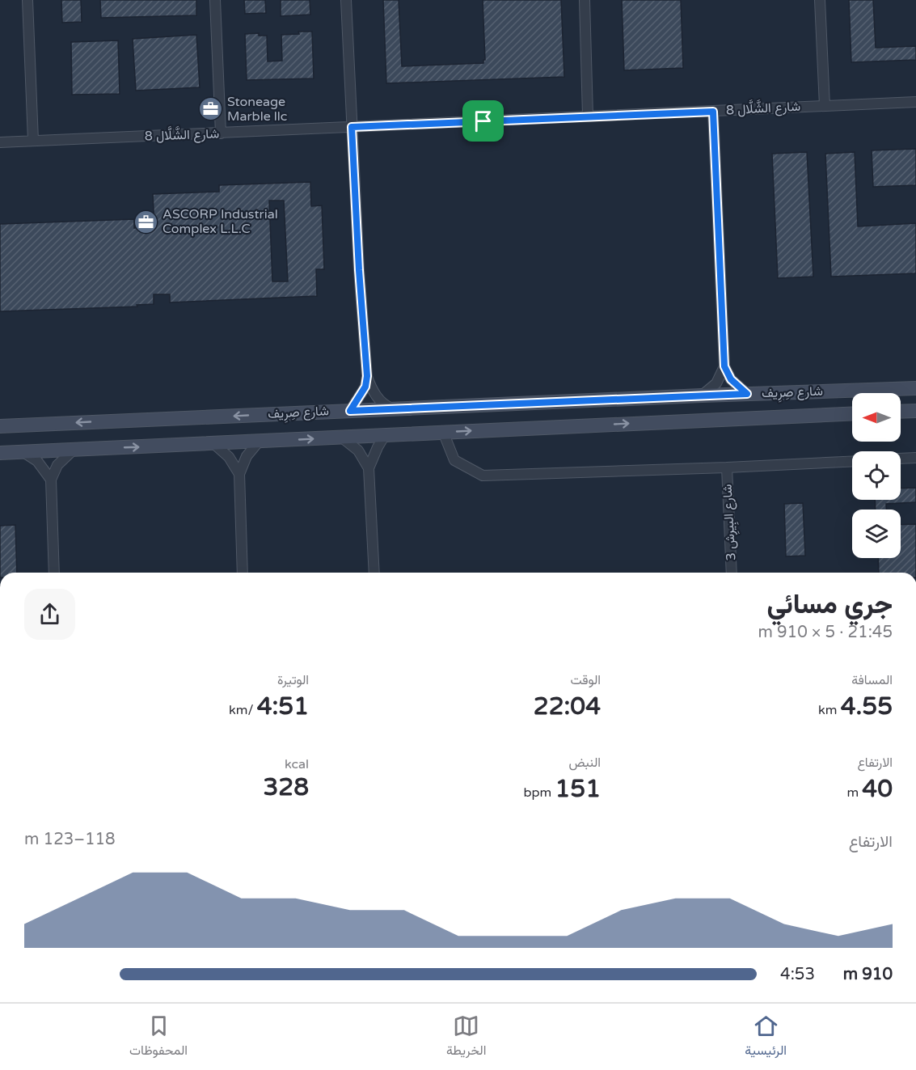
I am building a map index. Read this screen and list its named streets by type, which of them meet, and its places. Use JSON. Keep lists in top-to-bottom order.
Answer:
{
  "streets": {
    "main road": ["شارع صِرِيف"],
    "street": ["شارع الشَّلَّال 8", "شارع البِيرِش 3"]
  },
  "places": {
    "office": ["Stoneage Marble llc", "ASCORP Industrial Complex L.L.C"]
  },
  "north": "left",
  "page": {
    "heading": ["جري مسائي", "21:45 · 5 × 910 m"],
    "stats": [
      ["المسافة", "4.55 km"],
      ["الوقت", "22:04"],
      ["الوتيرة", "4:51 /km"],
      ["الارتفاع", "40 m"],
      ["النبض", "151 bpm"],
      ["kcal", "328"]
    ],
    "chart": ["الارتفاع", "118–123 m"],
    "list": [
      {
        "name": "910 m",
        "note": "4:53"
      }
    ],
    "tabs": ["الرئيسية", "الخريطة", "المحفوظات"]
  }
}
